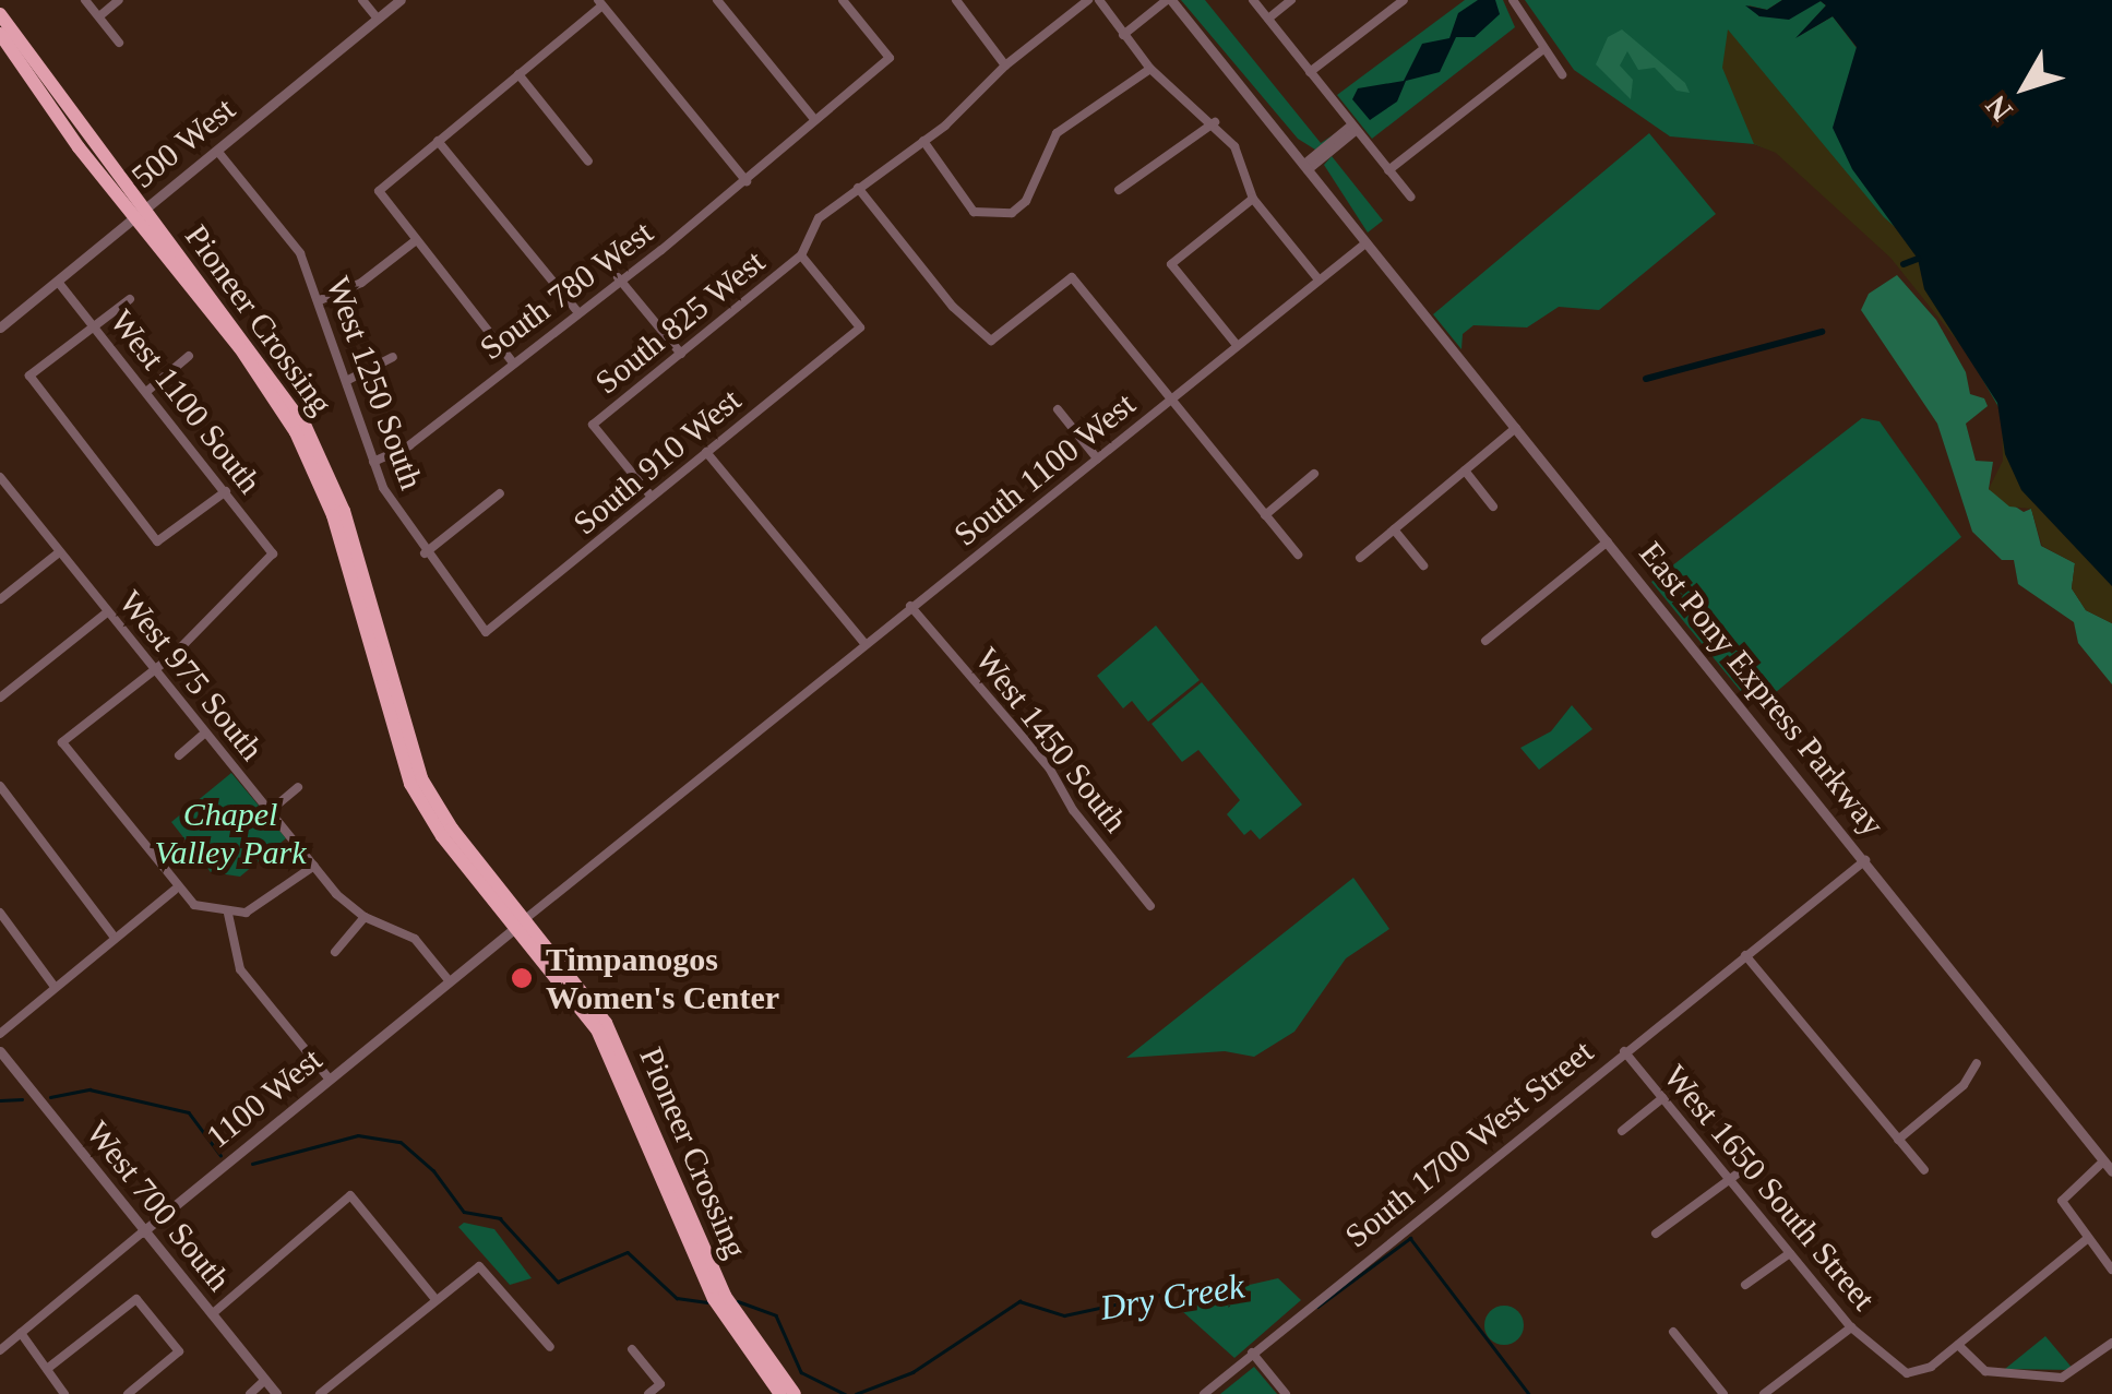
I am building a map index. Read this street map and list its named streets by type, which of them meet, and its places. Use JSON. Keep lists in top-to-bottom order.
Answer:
{
  "streets": {
    "highway": ["Pioneer Crossing"],
    "street": [
      "500 West",
      "South 780 West",
      "South 825 West",
      "West 1250 South",
      "West 1100 South",
      "South 910 West",
      "South 1100 West",
      "West 975 South",
      "East Pony Express Parkway",
      "West 1450 South",
      "1100 West",
      "South 1700 West Street",
      "West 1650 South Street",
      "West 700 South"
    ]
  },
  "crossings": [
    ["500 West", "Pioneer Crossing"],
    ["500 West", "West 1250 South"],
    ["500 West", "West 1100 South"],
    ["South 780 West", "West 1250 South"],
    ["Pioneer Crossing", "1100 West"],
    ["South 825 West", "South 910 West"],
    ["West 1250 South", "South 910 West"],
    ["West 1100 South", "West 975 South"],
    ["South 1100 West", "East Pony Express Parkway"],
    ["South 1100 West", "West 1450 South"],
    ["South 1100 West", "1100 West"],
    ["West 975 South", "1100 West"],
    ["East Pony Express Parkway", "South 1700 West Street"],
    ["1100 West", "West 700 South"],
    ["South 1700 West Street", "West 1650 South Street"]
  ],
  "water": ["Dry Creek"],
  "parks": ["Chapel Valley Park"],
  "places": ["Timpanogos Women's Center"],
  "north": "bottom left"
}
